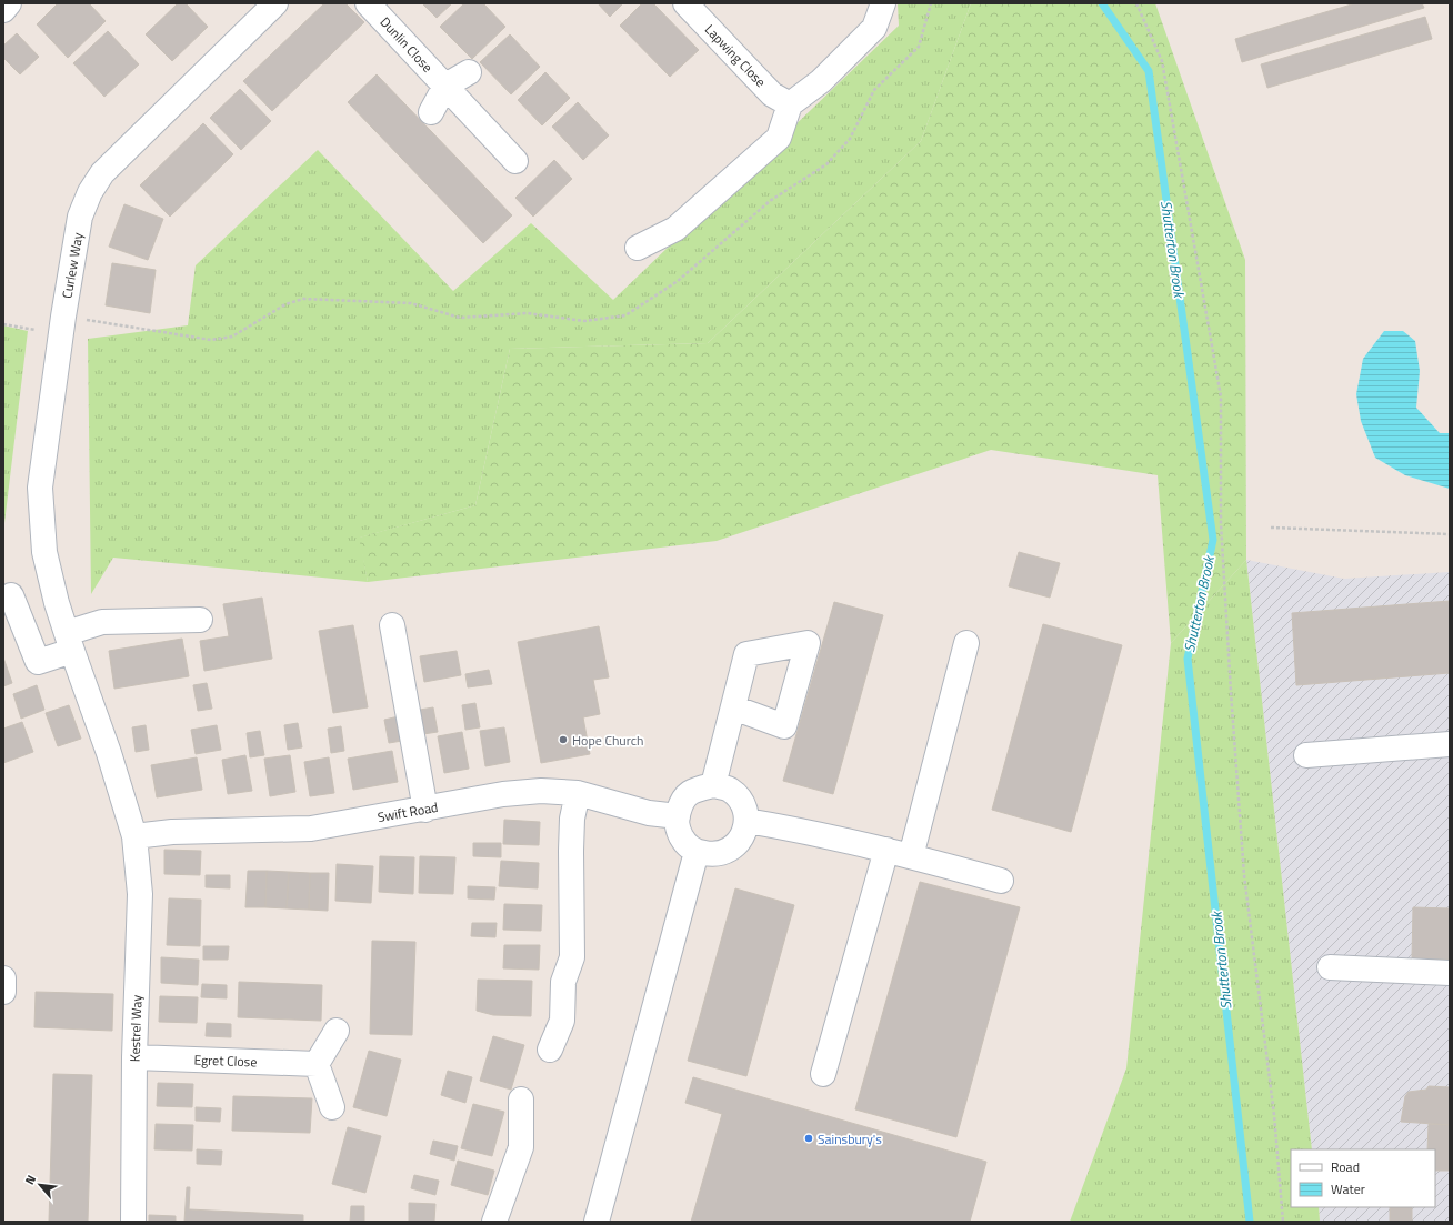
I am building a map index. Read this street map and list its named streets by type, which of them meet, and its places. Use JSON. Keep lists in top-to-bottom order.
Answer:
{
  "streets": {
    "street": [
      "Dunlin Close",
      "Lapwing Close",
      "Curlew Way",
      "Swift Road",
      "Kestrel Way",
      "Egret Close"
    ]
  },
  "crossings": [
    ["Curlew Way", "Kestrel Way"],
    ["Swift Road", "Kestrel Way"],
    ["Kestrel Way", "Egret Close"]
  ],
  "water": ["Shutterton Brook"],
  "places": ["Hope Church", "Sainsbury's"],
  "legend": ["Road", "Water"],
  "north": "top left"
}
